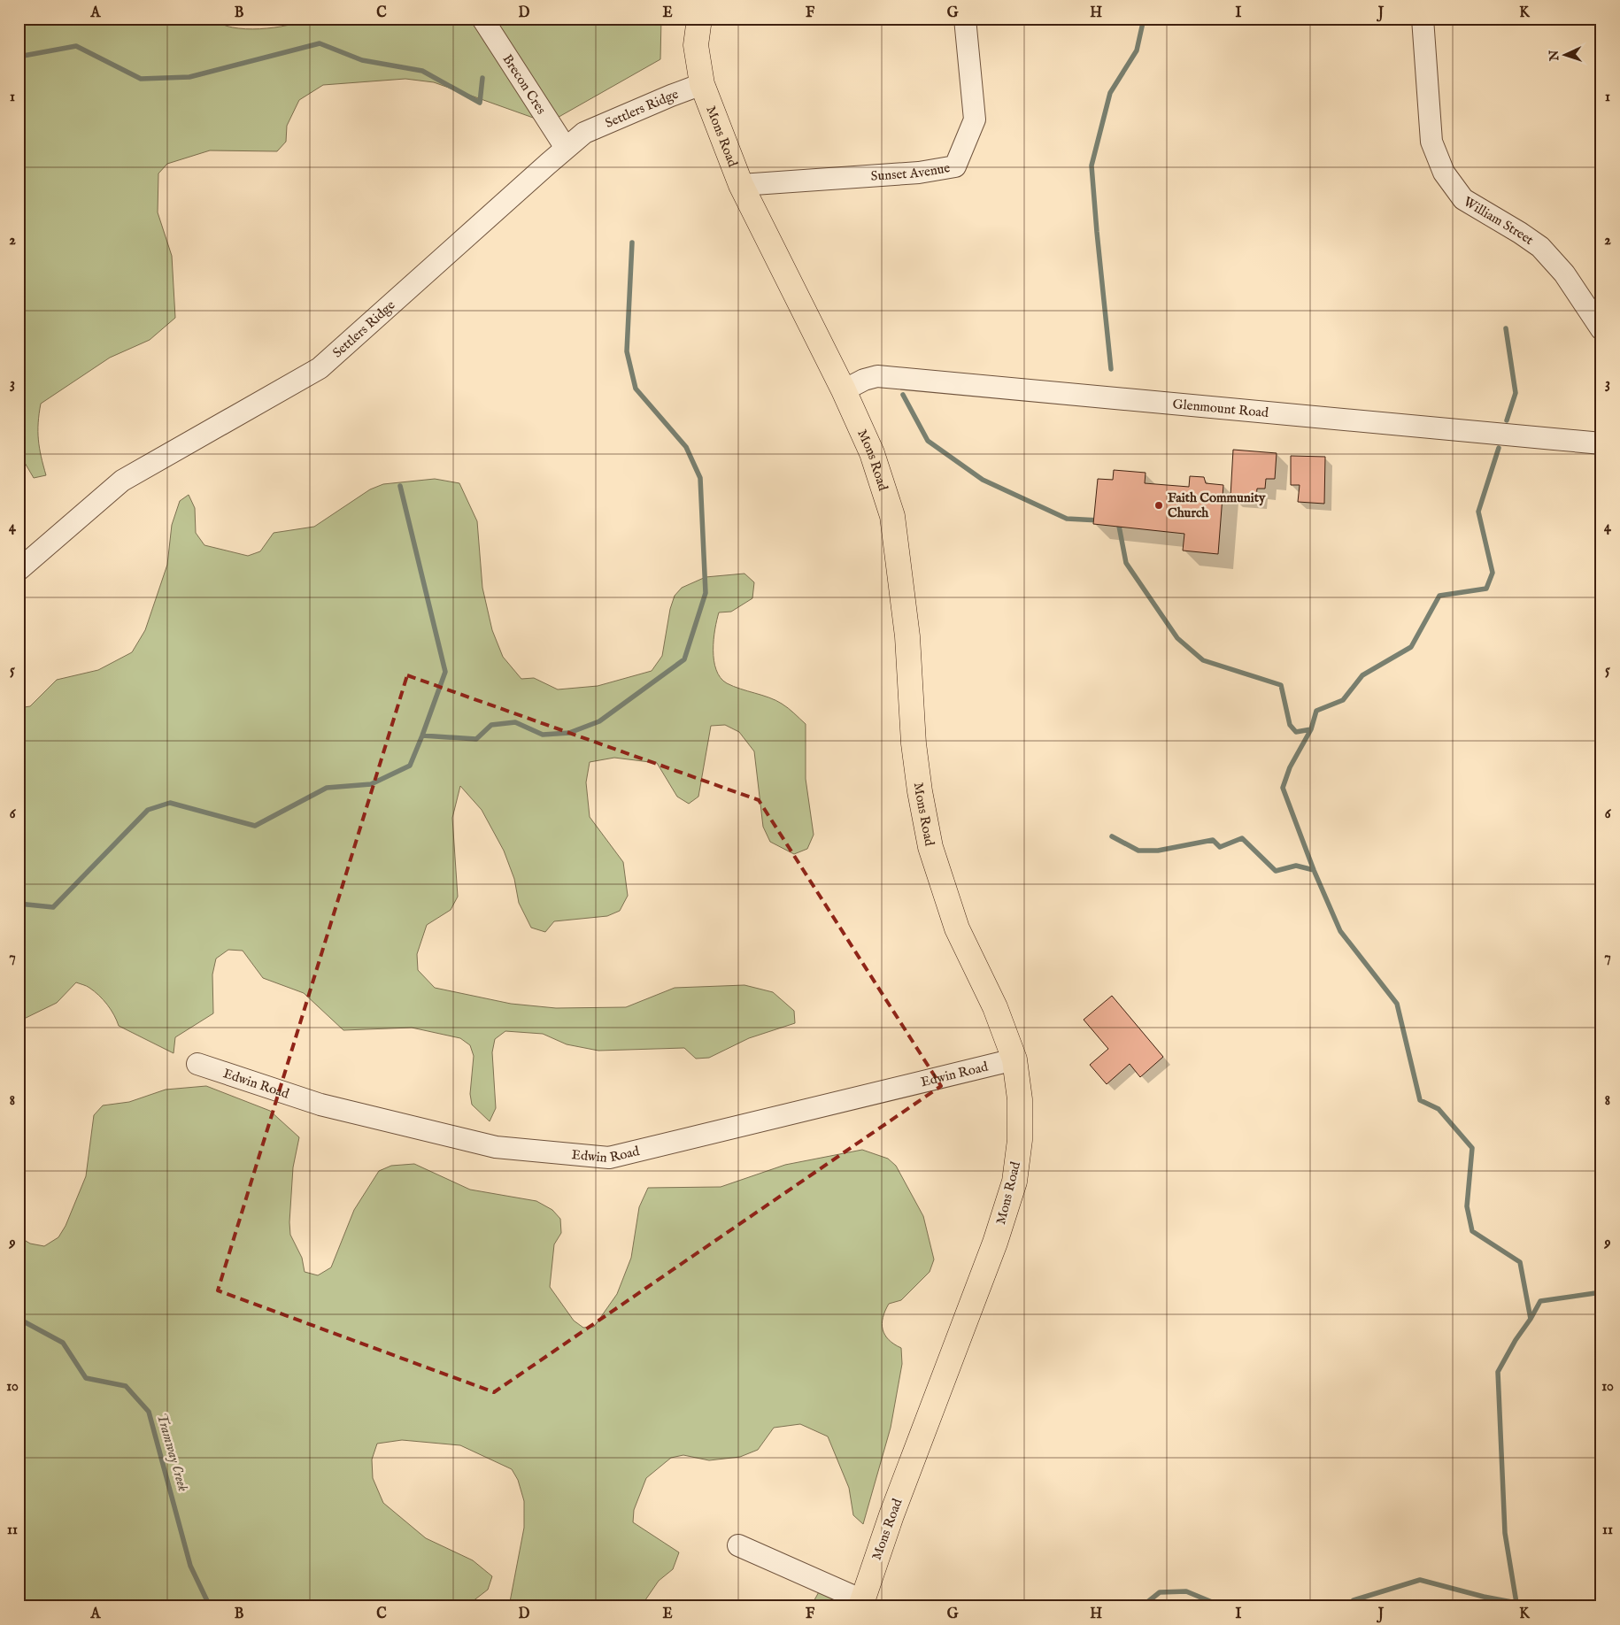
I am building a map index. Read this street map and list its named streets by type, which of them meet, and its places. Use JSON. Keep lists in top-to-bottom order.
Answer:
{
  "streets": {
    "main road": ["Mons Road"],
    "street": [
      "Brecon Cres",
      "Settlers Ridge",
      "Sunset Avenue",
      "William Street",
      "Glenmount Road",
      "Edwin Road"
    ]
  },
  "crossings": [
    ["Brecon Cres", "Settlers Ridge"],
    ["Settlers Ridge", "Mons Road"],
    ["Mons Road", "Sunset Avenue"],
    ["Mons Road", "Glenmount Road"],
    ["Mons Road", "Edwin Road"]
  ],
  "water": ["Tramway Creek"],
  "places": ["Faith Community Church"],
  "north": "left",
  "grid": {
    "columns": [
      "A",
      "B",
      "C",
      "D",
      "E",
      "F",
      "G",
      "H",
      "I",
      "J",
      "K"
    ],
    "rows": [
      "1",
      "2",
      "3",
      "4",
      "5",
      "6",
      "7",
      "8",
      "9",
      "10",
      "11"
    ]
  }
}
